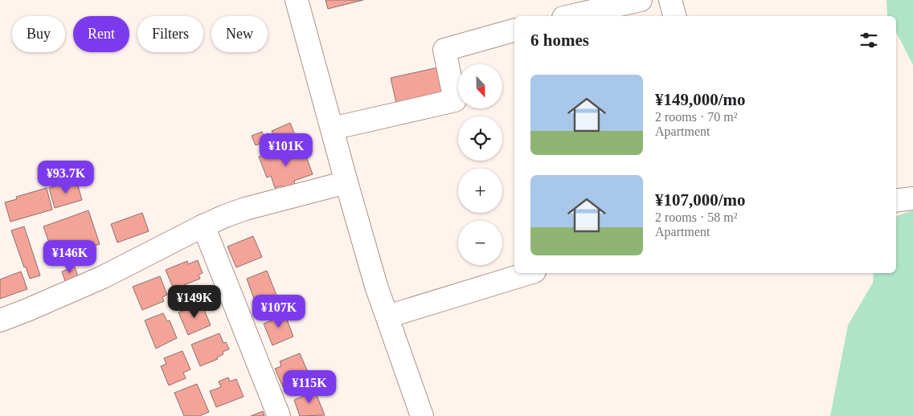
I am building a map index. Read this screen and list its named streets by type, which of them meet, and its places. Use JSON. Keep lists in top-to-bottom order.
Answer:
{
  "north": "bottom",
  "page": {
    "chip": [
      "Buy",
      "Rent",
      "Filters",
      "New"
    ],
    "heading": "6 homes",
    "map_buttons": ["+", "−"],
    "list": [
      {
        "name": "¥149,000/mo",
        "note": "2 rooms · 70 m² · Apartment"
      },
      {
        "name": "¥107,000/mo",
        "note": "2 rooms · 58 m² · Apartment"
      }
    ],
    "price": [
      "¥101K",
      "¥93.7K",
      "¥146K",
      "¥149K",
      "¥107K",
      "¥115K"
    ]
  }
}
